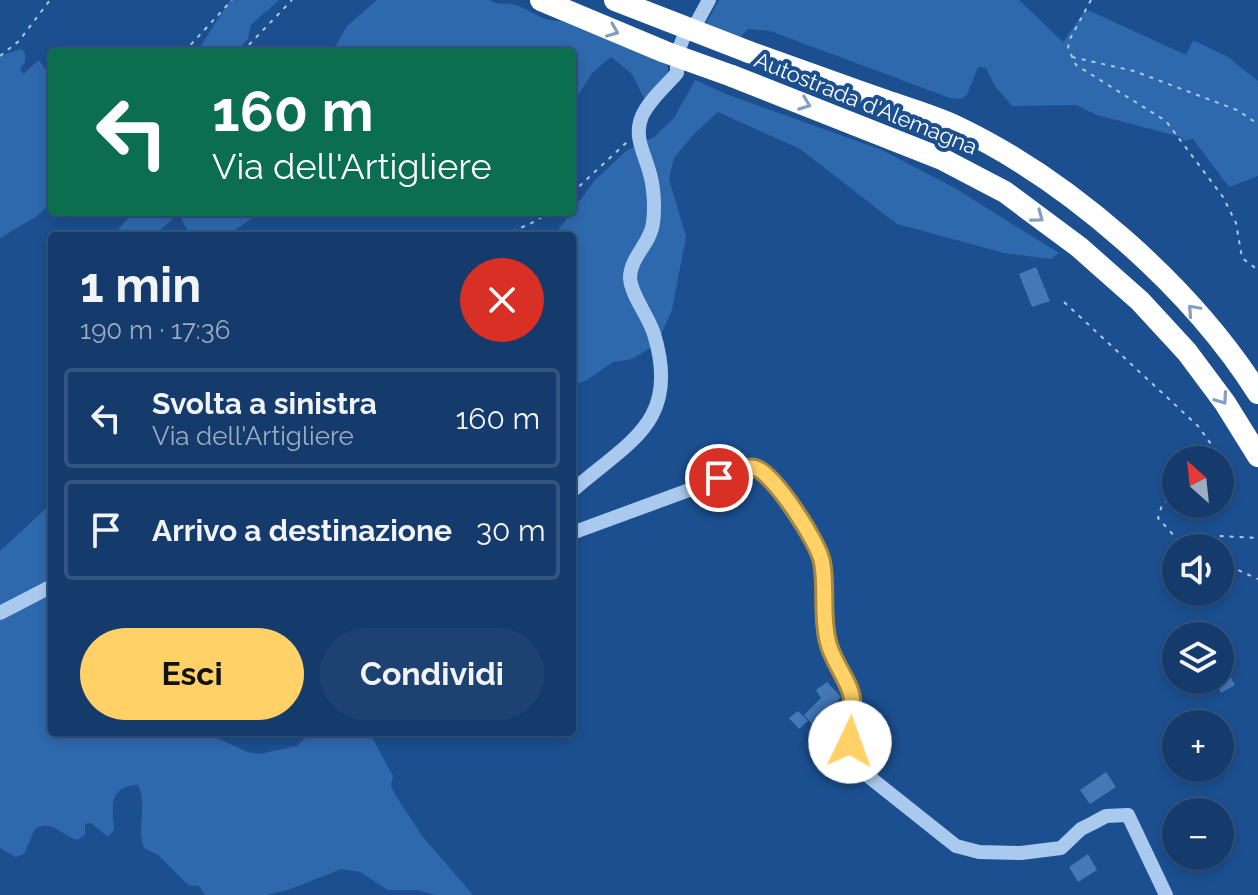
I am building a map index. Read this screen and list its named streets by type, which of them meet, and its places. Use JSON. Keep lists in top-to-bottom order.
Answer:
{
  "streets": {
    "highway": ["Autostrada d'Alemagna"]
  },
  "north": "top left",
  "page": {
    "turn": ["160 m", "Via dell'Artigliere"],
    "heading": ["1 min", "190 m · 17:36"],
    "list": [
      {
        "name": "Svolta a sinistra",
        "note": "Via dell'Artigliere",
        "value": "160 m"
      },
      {
        "name": "Arrivo a destinazione",
        "value": "30 m"
      }
    ],
    "map_buttons": ["+", "−"],
    "buttons": ["Esci", "Condividi"]
  }
}
